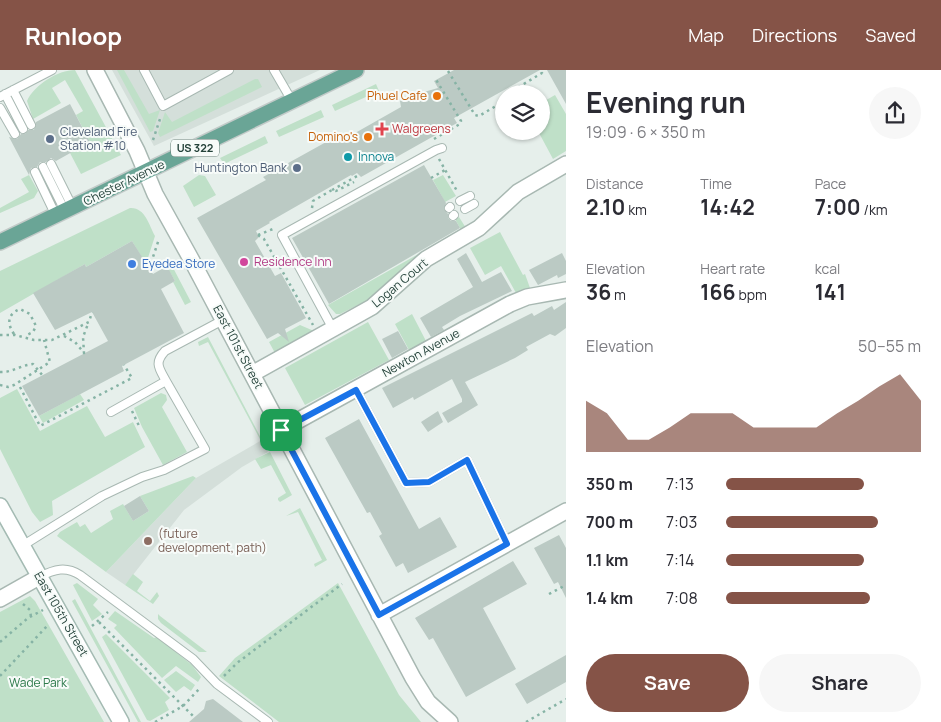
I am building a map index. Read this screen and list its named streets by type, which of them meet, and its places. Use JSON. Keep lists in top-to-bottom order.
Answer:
{
  "streets": {
    "main road": ["US 322", "Chester Avenue"],
    "street": [
      "Logan Court",
      "East 101st Street",
      "Newton Avenue",
      "East 105th Street"
    ]
  },
  "crossings": [
    ["Chester Avenue", "East 101st Street"],
    ["Logan Court", "East 101st Street"],
    ["East 101st Street", "Newton Avenue"]
  ],
  "parks": ["Wade Park"],
  "places": {
    "other": [
      "Phuel Cafe",
      "Domino's",
      "Cleveland Fire Station #10",
      "Innova",
      "Huntington Bank",
      "Residence Inn",
      "Eyedea Store",
      "(future development, path)"
    ],
    "health": ["Walgreens"]
  },
  "page": {
    "header": "Runloop",
    "nav": ["Map", "Directions", "Saved"],
    "heading": ["Evening run", "19:09 · 6 × 350 m"],
    "stats": [
      ["Distance", "2.10 km"],
      ["Time", "14:42"],
      ["Pace", "7:00 /km"],
      ["Elevation", "36 m"],
      ["Heart rate", "166 bpm"],
      ["kcal", "141"]
    ],
    "chart": ["Elevation", "50–55 m"],
    "list": [
      {
        "name": "350 m",
        "note": "7:13"
      },
      {
        "name": "700 m",
        "note": "7:03"
      },
      {
        "name": "1.1 km",
        "note": "7:14"
      },
      {
        "name": "1.4 km",
        "note": "7:08"
      }
    ],
    "buttons": ["Save", "Share"]
  }
}
